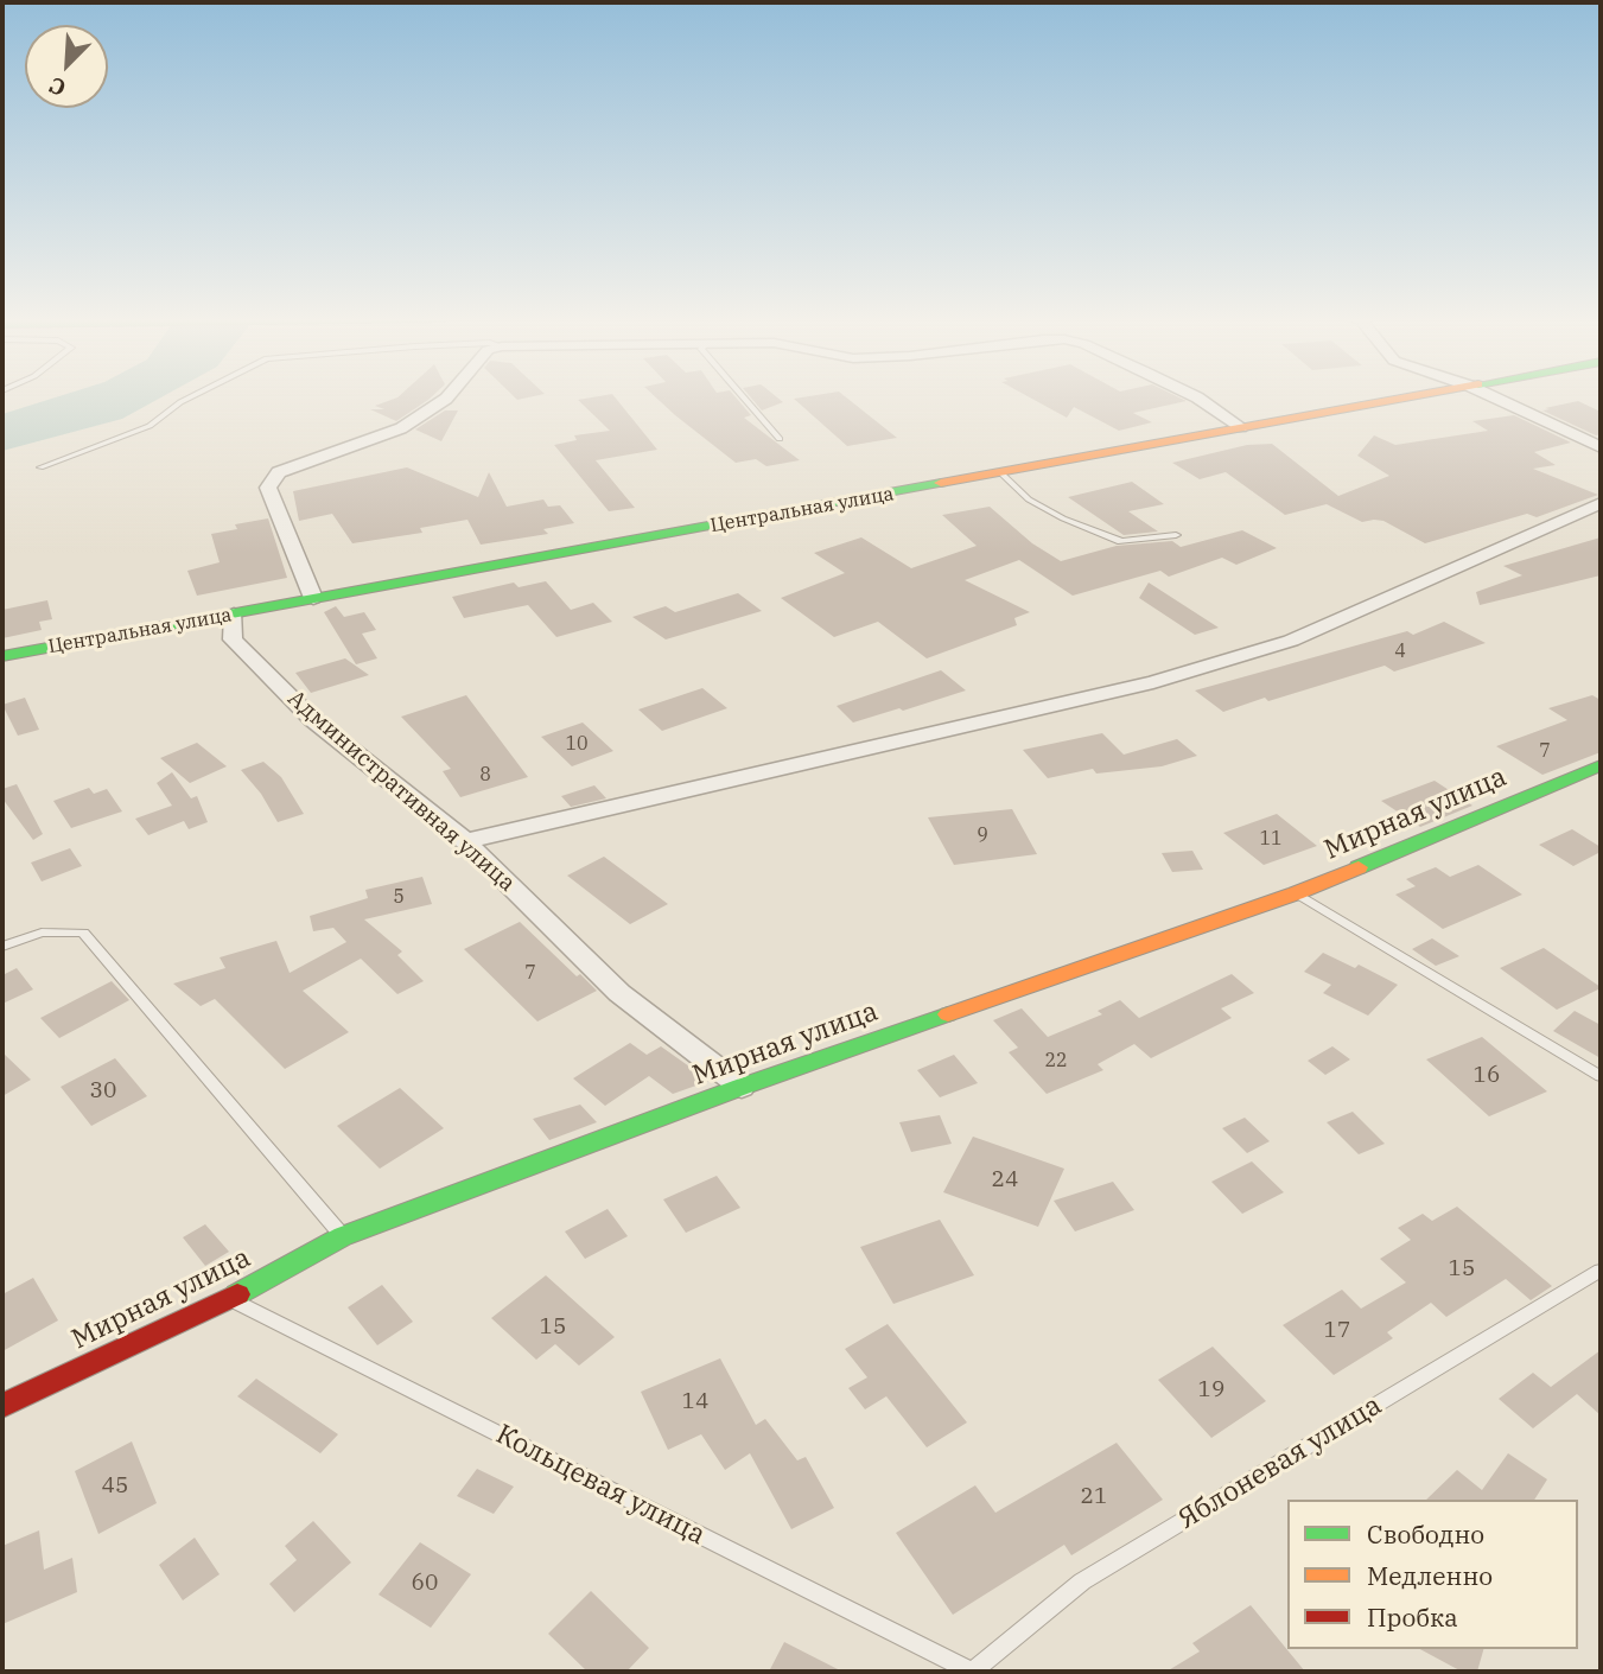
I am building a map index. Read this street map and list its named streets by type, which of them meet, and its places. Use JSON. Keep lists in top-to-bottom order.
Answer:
{
  "streets": {
    "main road": ["Центральная улица", "Мирная улица"],
    "street": ["Административная улица"],
    "lane": ["Яблоневая улица", "Кольцевая улица"]
  },
  "crossings": [
    ["Центральная улица", "Административная улица"],
    ["Административная улица", "Мирная улица"],
    ["Мирная улица", "Кольцевая улица"],
    ["Яблоневая улица", "Кольцевая улица"]
  ],
  "house_numbers": [
    "4",
    "10",
    "7",
    "8",
    "9",
    "11",
    "5",
    "7",
    "22",
    "16",
    "30",
    "24",
    "15",
    "15",
    "17",
    "19",
    "14",
    "45",
    "21",
    "60"
  ],
  "legend": ["Свободно", "Медленно", "Пробка"],
  "north": "bottom left"
}
